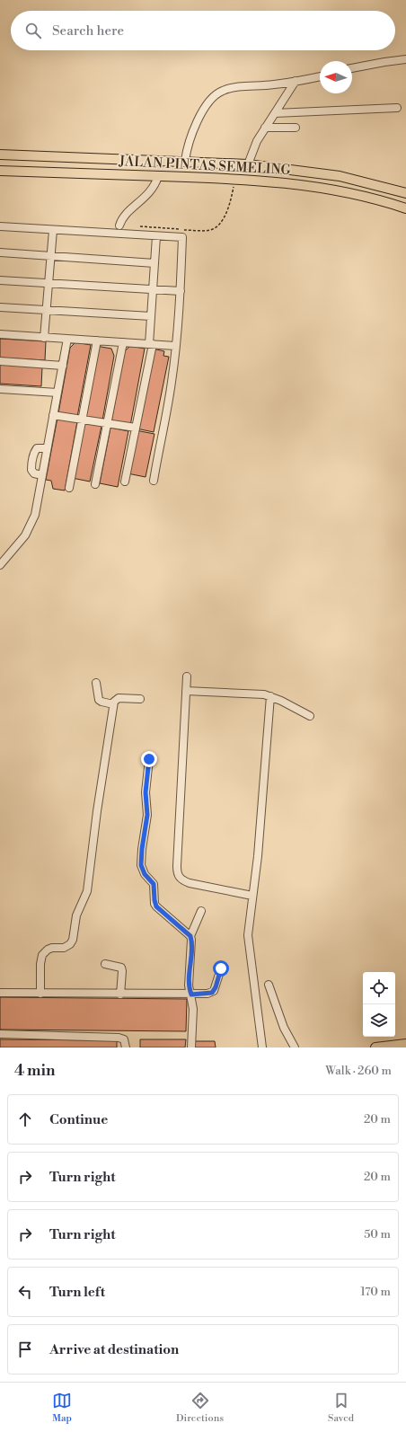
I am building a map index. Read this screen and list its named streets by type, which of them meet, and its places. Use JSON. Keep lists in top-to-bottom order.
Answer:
{
  "streets": {
    "main road": ["JALAN PINTAS SEMELING"]
  },
  "north": "left",
  "page": {
    "search": "Search here",
    "heading": ["4 min", "Walk · 260 m"],
    "list": [
      ["Continue", "20 m"],
      ["Turn right", "20 m"],
      ["Turn right", "50 m"],
      ["Turn left", "170 m"],
      "Arrive at destination"
    ],
    "nav": ["Map", "Directions", "Saved"]
  }
}
